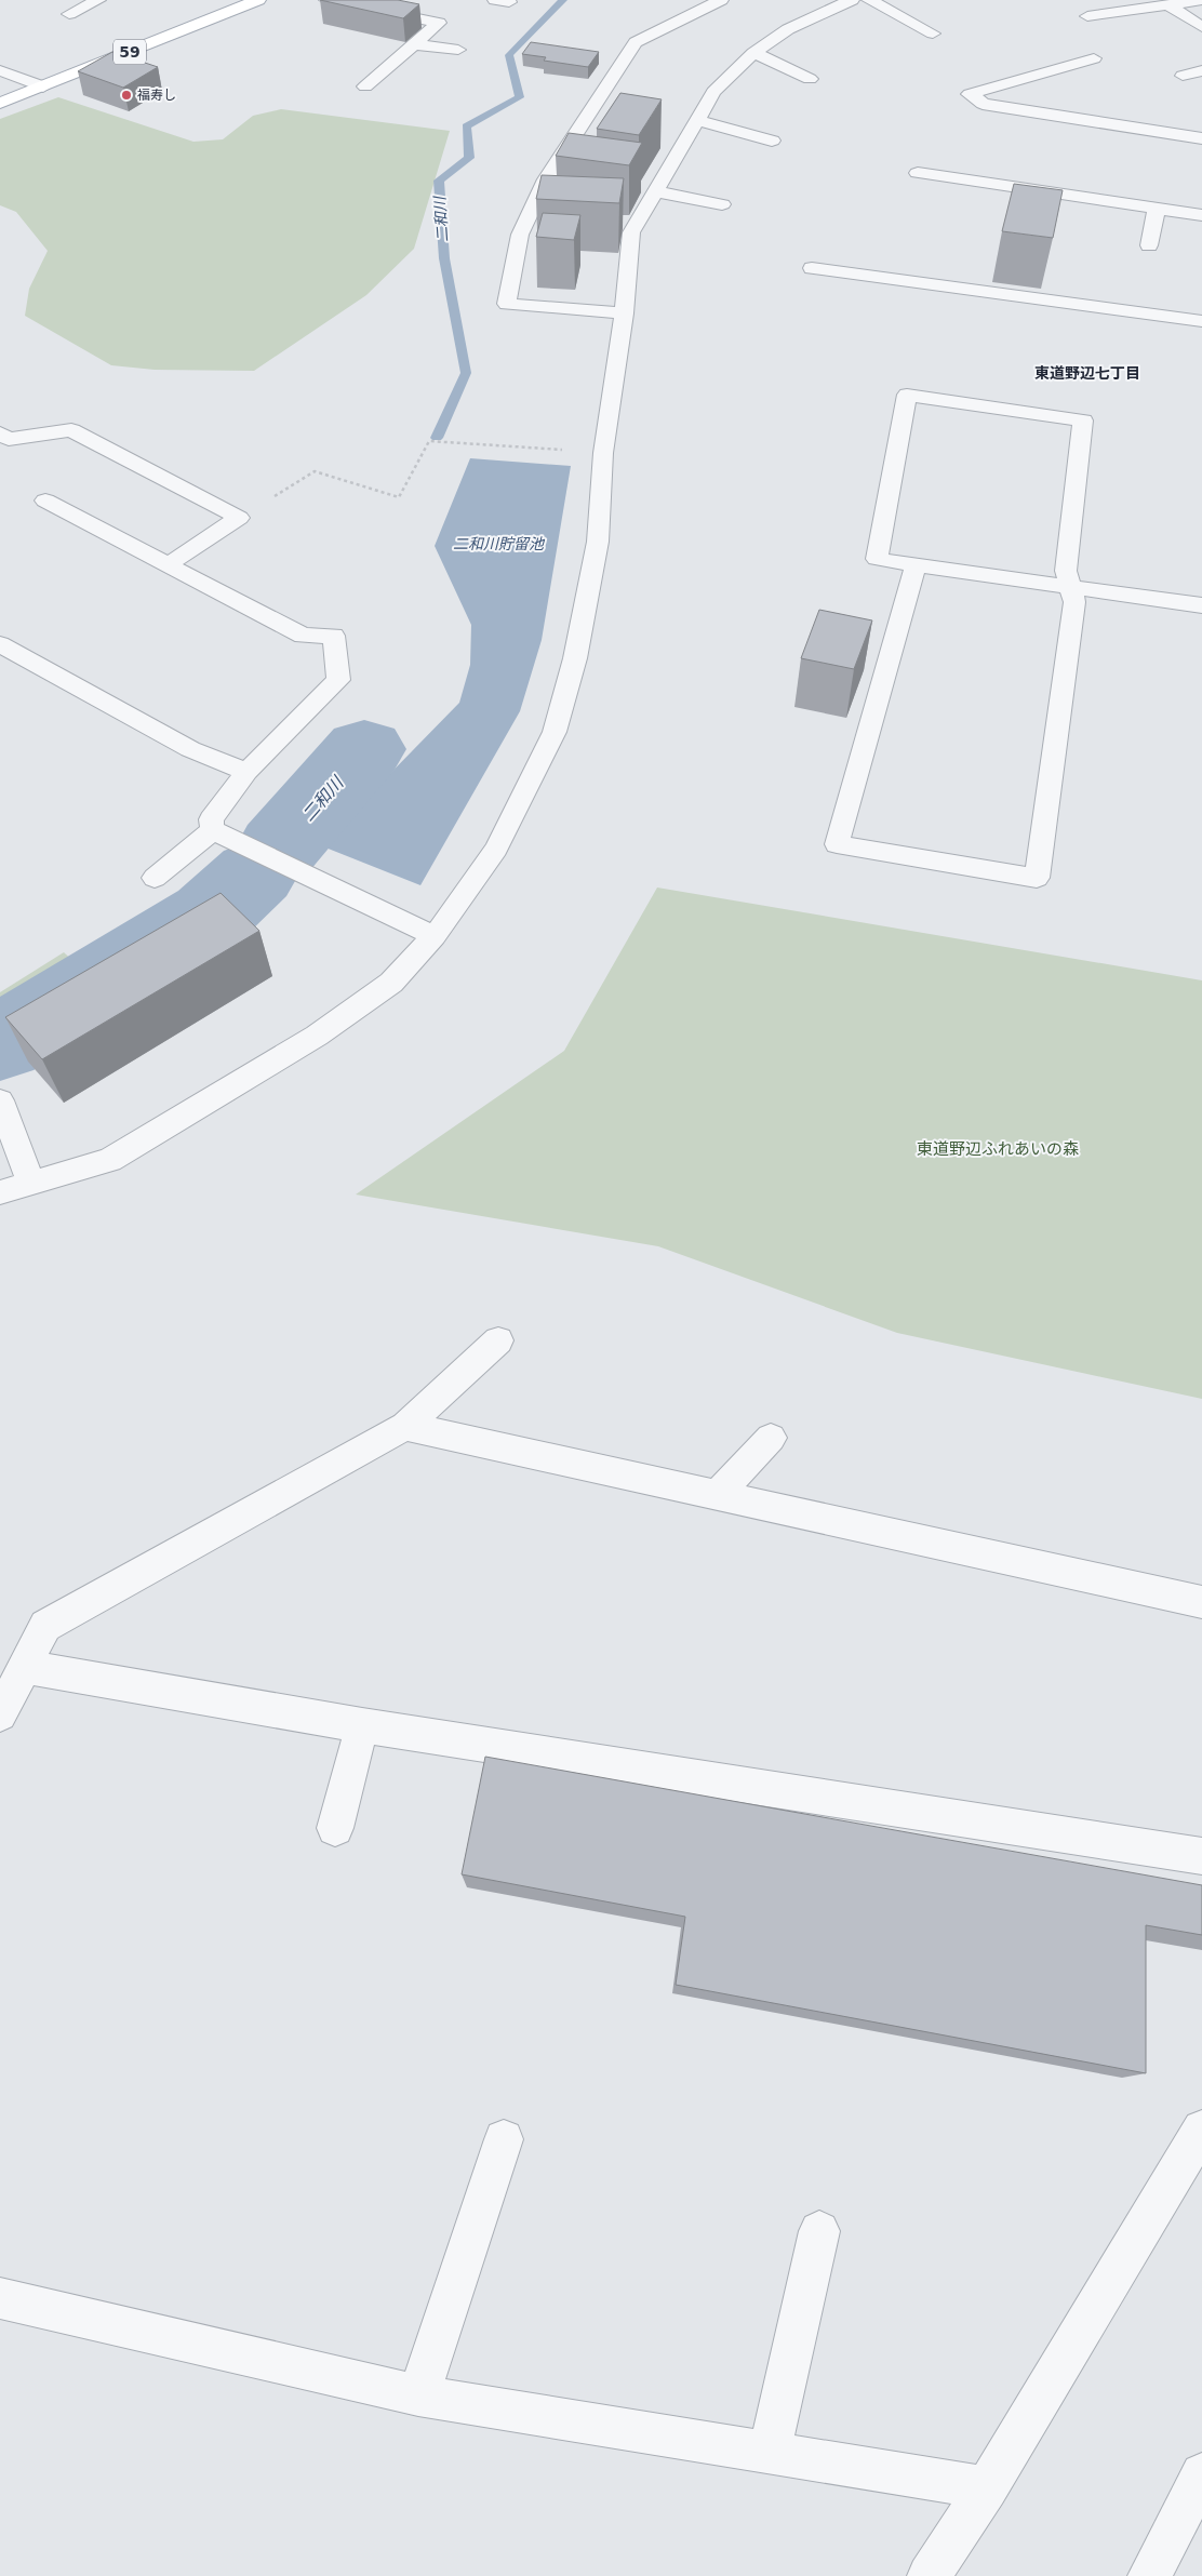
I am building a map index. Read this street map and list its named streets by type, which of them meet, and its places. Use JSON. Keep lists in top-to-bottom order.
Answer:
{
  "streets": {
    "main road": ["59"]
  },
  "districts": ["東道野辺七丁目"],
  "water": ["二和川", "二和川貯留池"],
  "parks": ["東道野辺ふれあいの森"],
  "places": ["福寿し"]
}
